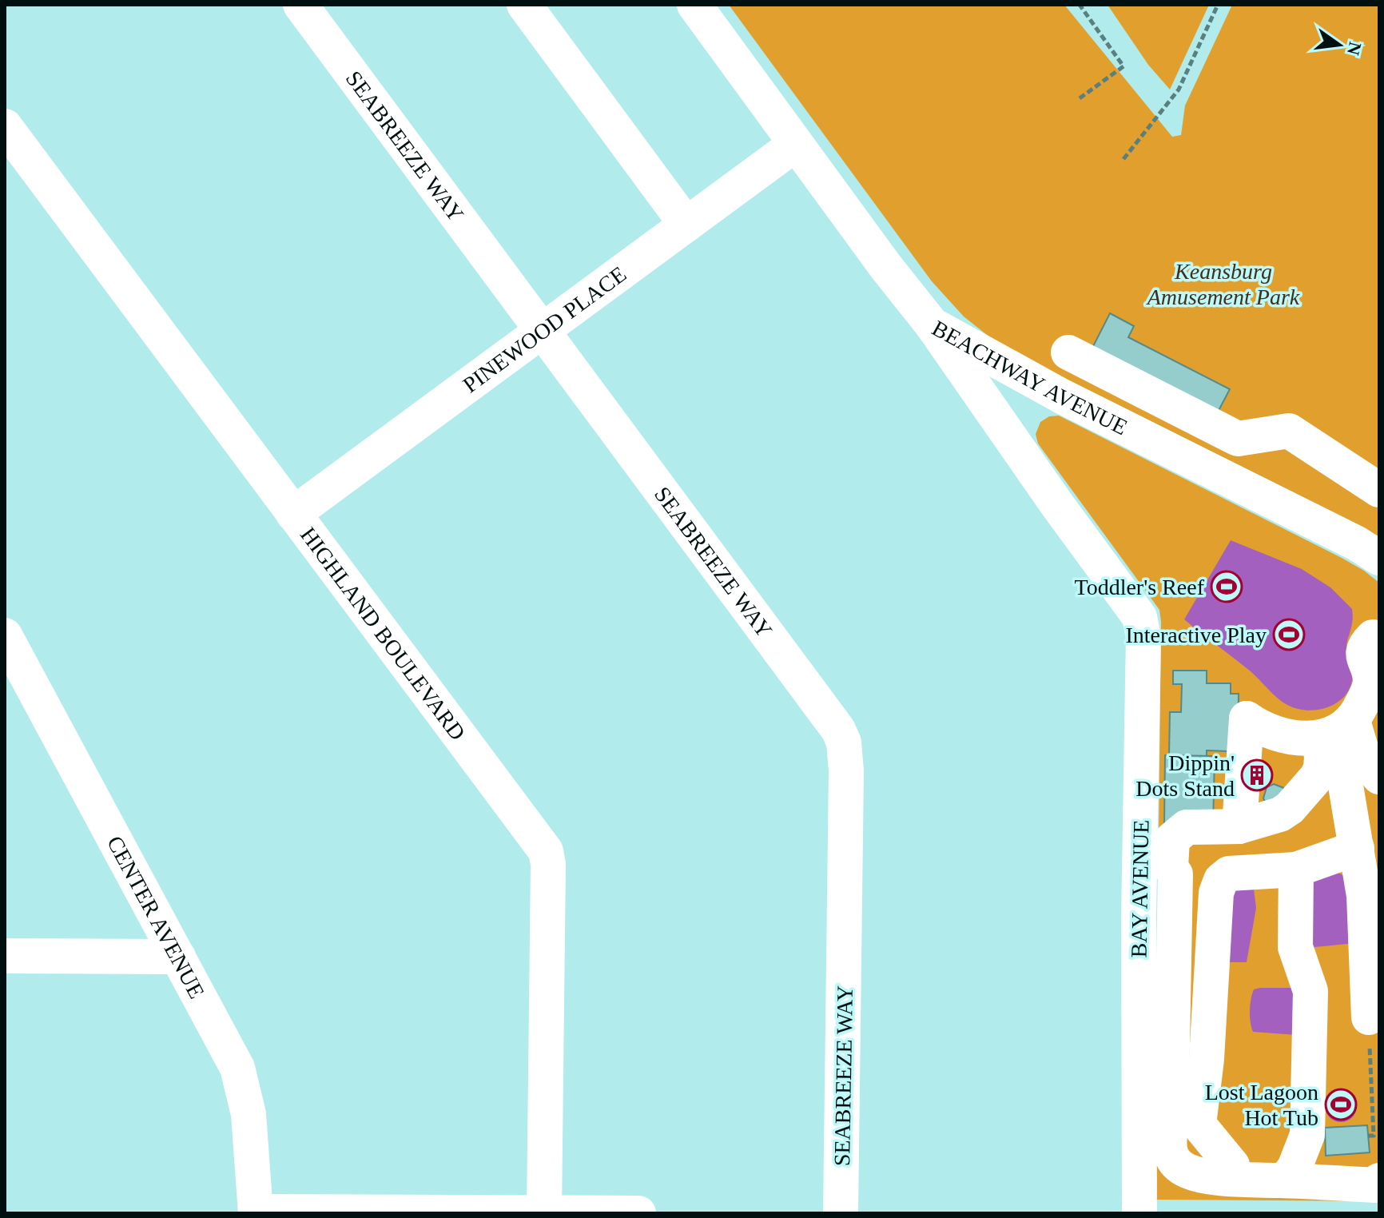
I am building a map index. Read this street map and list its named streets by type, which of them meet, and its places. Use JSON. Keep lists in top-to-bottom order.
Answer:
{
  "streets": {
    "street": [
      "SEABREEZE WAY",
      "PINEWOOD PLACE",
      "BEACHWAY AVENUE",
      "HIGHLAND BOULEVARD",
      "BAY AVENUE",
      "CENTER AVENUE"
    ]
  },
  "crossings": [
    ["SEABREEZE WAY", "PINEWOOD PLACE"],
    ["PINEWOOD PLACE", "BEACHWAY AVENUE"],
    ["PINEWOOD PLACE", "HIGHLAND BOULEVARD"],
    ["BEACHWAY AVENUE", "BAY AVENUE"]
  ],
  "parks": ["Keansburg Amusement Park"],
  "places": {
    "sports": ["Toddler's Reef", "Interactive Play", "Lost Lagoon Hot Tub"],
    "building": ["Dippin' Dots Stand"]
  },
  "north": "right"
}
